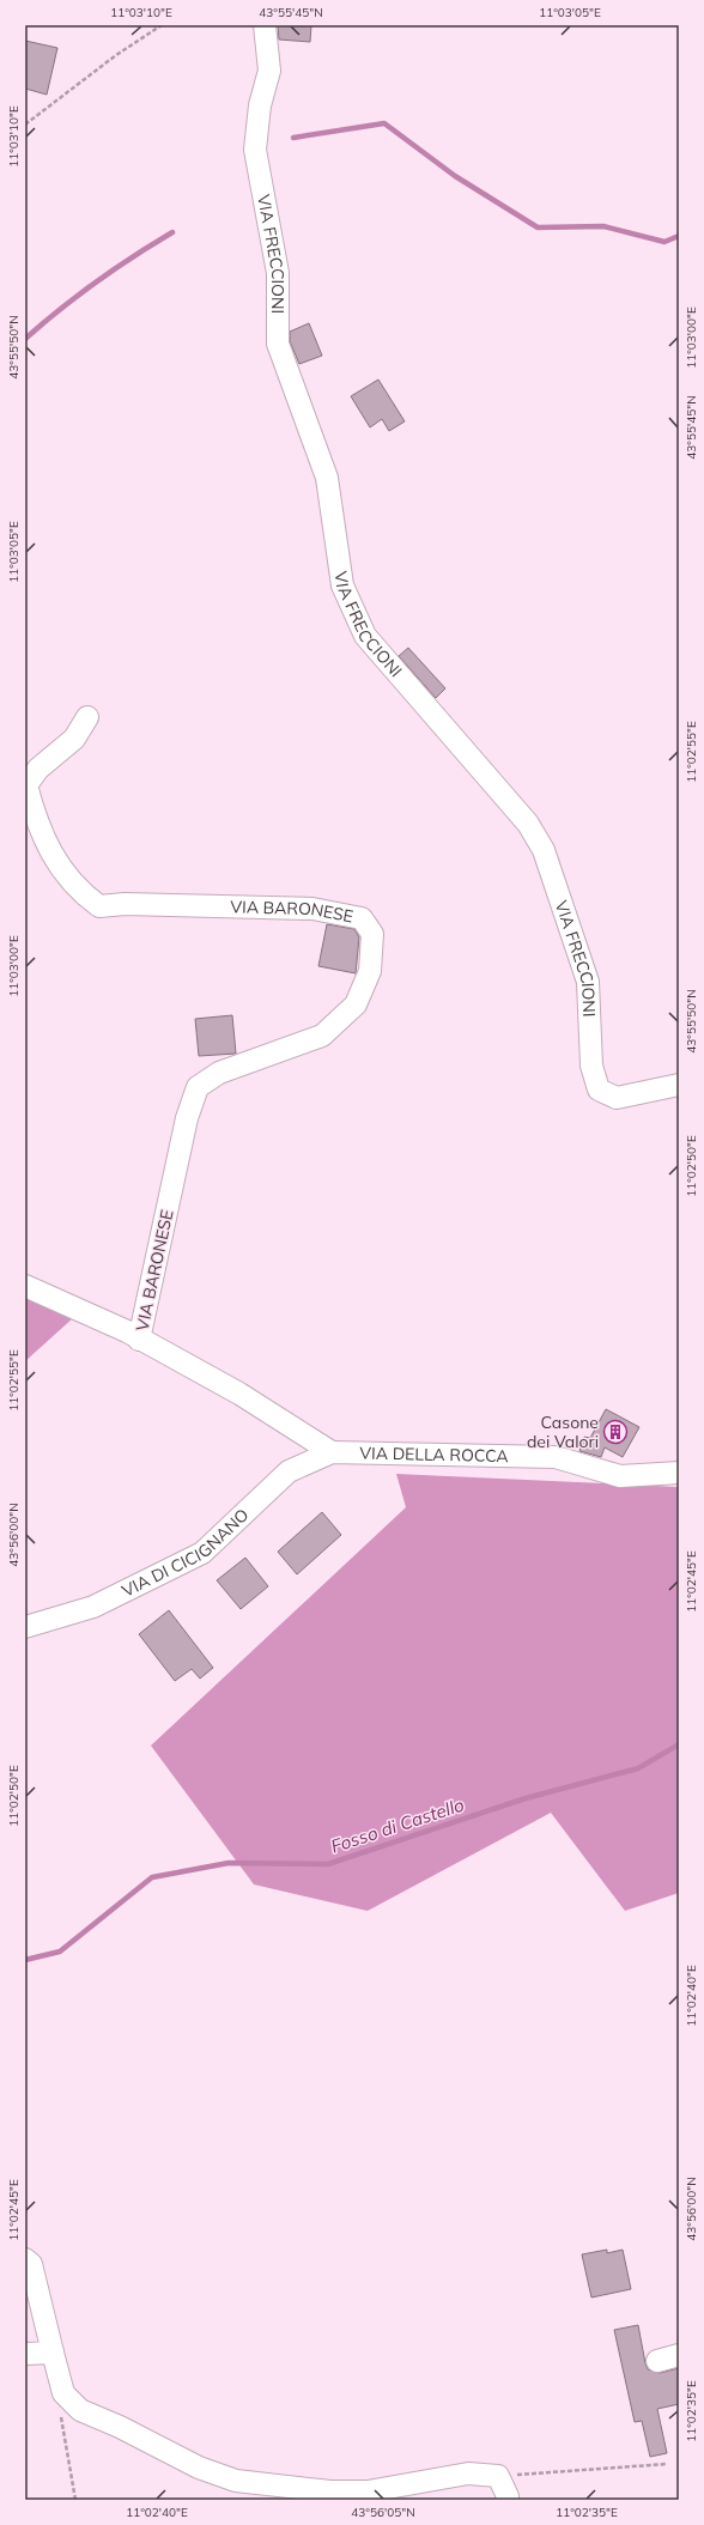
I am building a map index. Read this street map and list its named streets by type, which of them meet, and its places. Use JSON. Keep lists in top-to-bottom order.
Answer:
{
  "streets": {
    "street": [
      "VIA FRECCIONI",
      "VIA BARONESE",
      "VIA DELLA ROCCA",
      "VIA DI CICIGNANO"
    ]
  },
  "crossings": [
    ["VIA BARONESE", "VIA DELLA ROCCA"],
    ["VIA BARONESE", "VIA DI CICIGNANO"],
    ["VIA DELLA ROCCA", "VIA DI CICIGNANO"]
  ],
  "water": ["Fosso di Castello"],
  "places": {
    "building": ["Casone dei Valori"]
  },
  "coordinates": [
    "11°03'10\"E",
    "43°55'45\"N",
    "11°03'05\"E",
    "11°03'00\"E",
    "43°55'50\"N",
    "11°02'55\"E",
    "11°02'50\"E",
    "43°56'00\"N",
    "11°02'45\"E",
    "11°02'40\"E",
    "11°02'35\"E",
    "43°56'05\"N"
  ]
}
